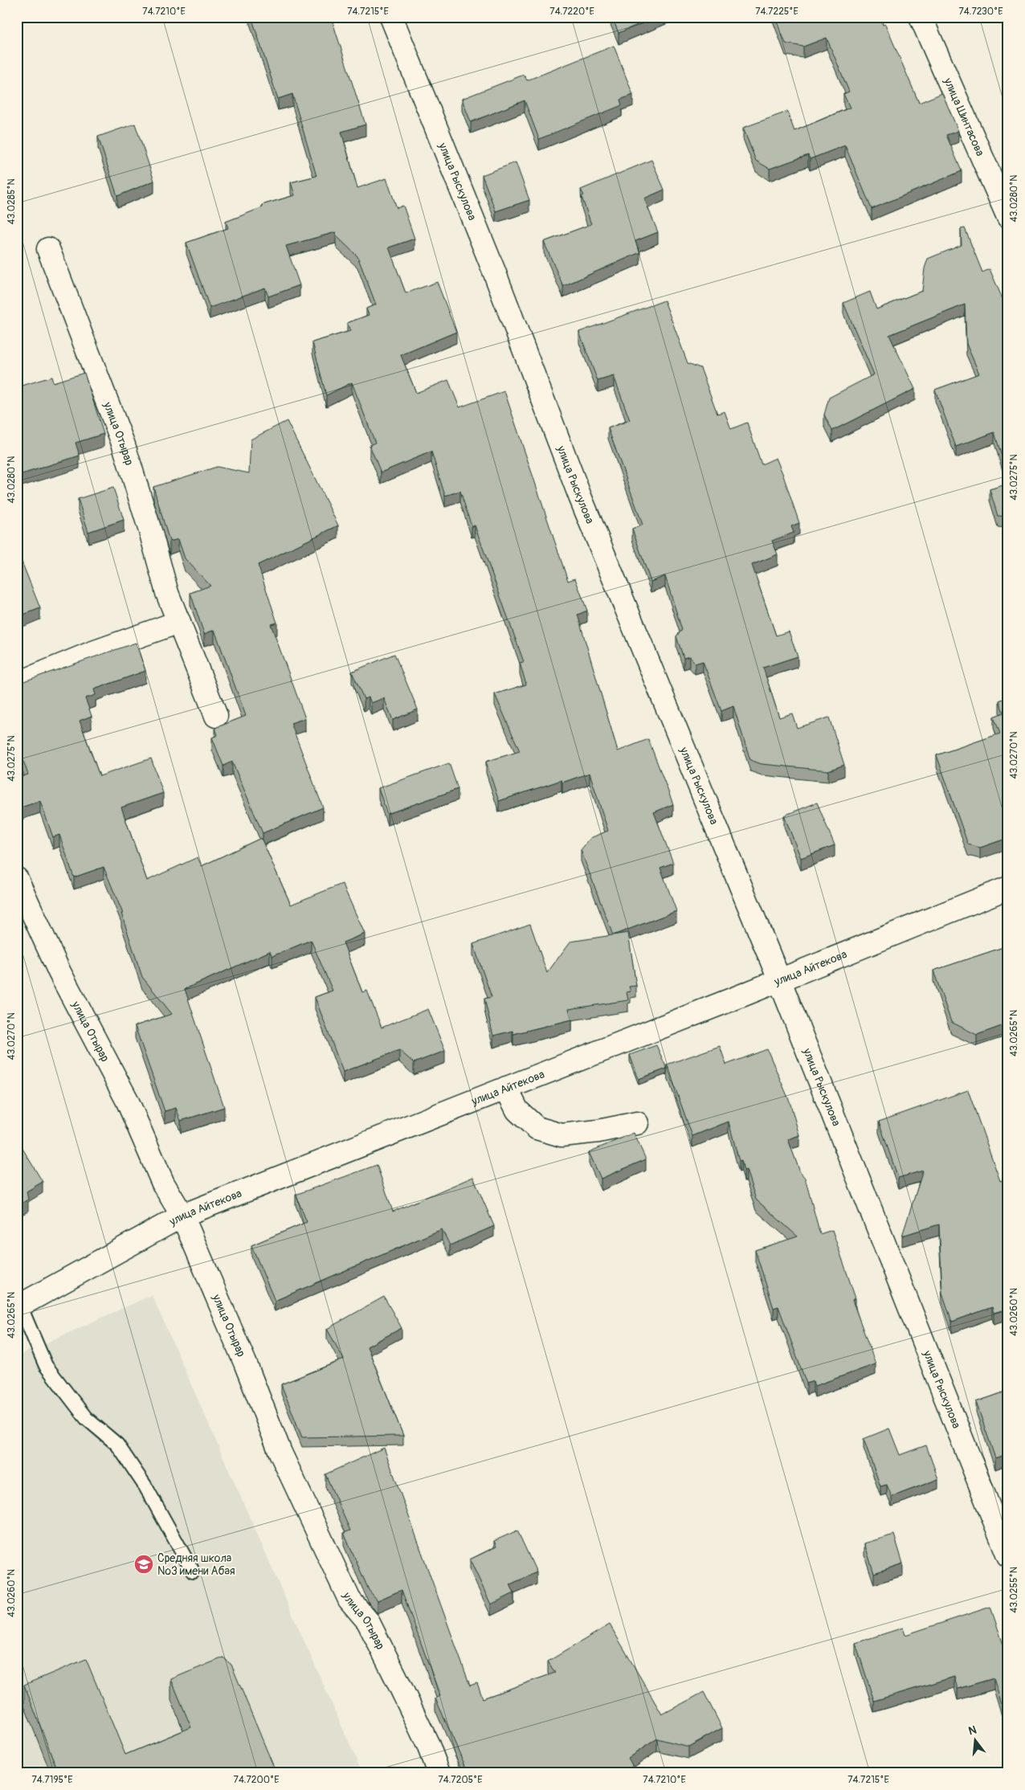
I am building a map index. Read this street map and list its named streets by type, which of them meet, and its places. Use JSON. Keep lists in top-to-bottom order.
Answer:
{
  "streets": {
    "street": [
      "улица Шинтасова",
      "улица Рыскулова",
      "улица Отырар",
      "улица Айтекова"
    ]
  },
  "crossings": [
    ["улица Рыскулова", "улица Айтекова"],
    ["улица Отырар", "улица Айтекова"]
  ],
  "places": {
    "school or university": ["Средняя школа №3 имени Абая"]
  },
  "north": "top",
  "coordinates": [
    "74.7210°E",
    "74.7215°E",
    "74.7220°E",
    "74.7225°E",
    "74.7230°E",
    "43.0280°N",
    "43.0285°N",
    "43.0275°N",
    "43.0270°N",
    "43.0265°N",
    "43.0260°N",
    "43.0255°N",
    "74.7195°E",
    "74.7200°E",
    "74.7205°E"
  ]
}
